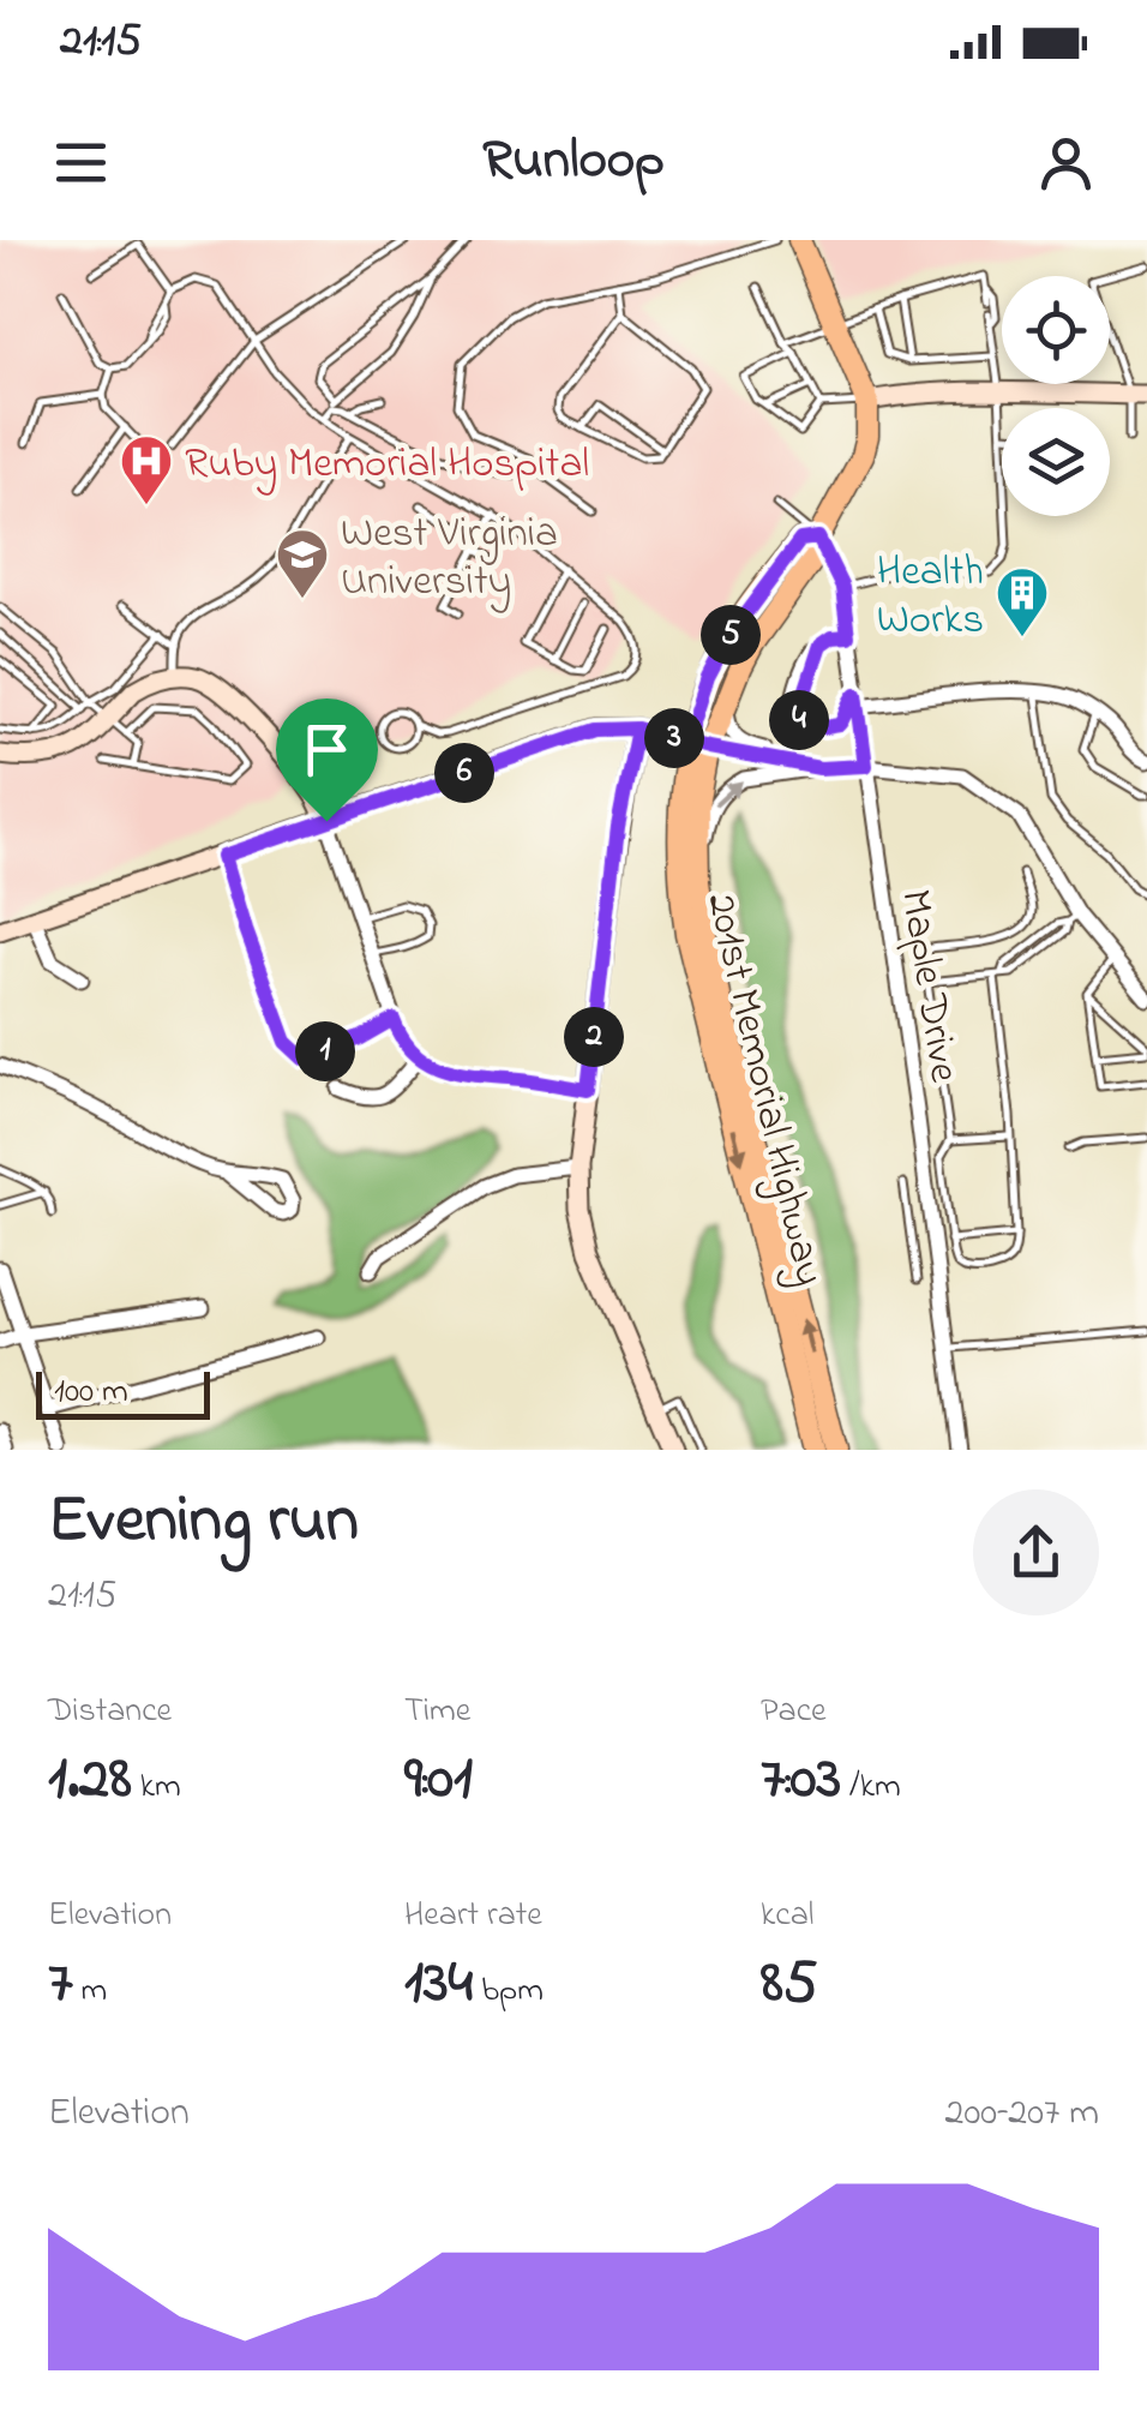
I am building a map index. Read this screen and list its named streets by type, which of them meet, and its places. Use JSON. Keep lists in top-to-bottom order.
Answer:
{
  "streets": {
    "main road": ["201st Memorial Highway"],
    "street": ["Maple Drive"]
  },
  "places": {
    "hospital": ["Ruby Memorial Hospital"],
    "school or university": ["West Virginia University"],
    "building": ["Health Works"]
  },
  "scale_bar": "100 m",
  "page": {
    "status": "21:15",
    "header": "Runloop",
    "pins": [
      "5",
      "4",
      "3",
      "6",
      "2",
      "1"
    ],
    "scale": "100 m",
    "heading": ["Evening run", "21:15"],
    "stats": [
      ["Distance", "1.28 km"],
      ["Time", "9:01"],
      ["Pace", "7:03 /km"],
      ["Elevation", "7 m"],
      ["Heart rate", "134 bpm"],
      ["kcal", "85"]
    ],
    "chart": ["Elevation", "200–207 m"]
  }
}
